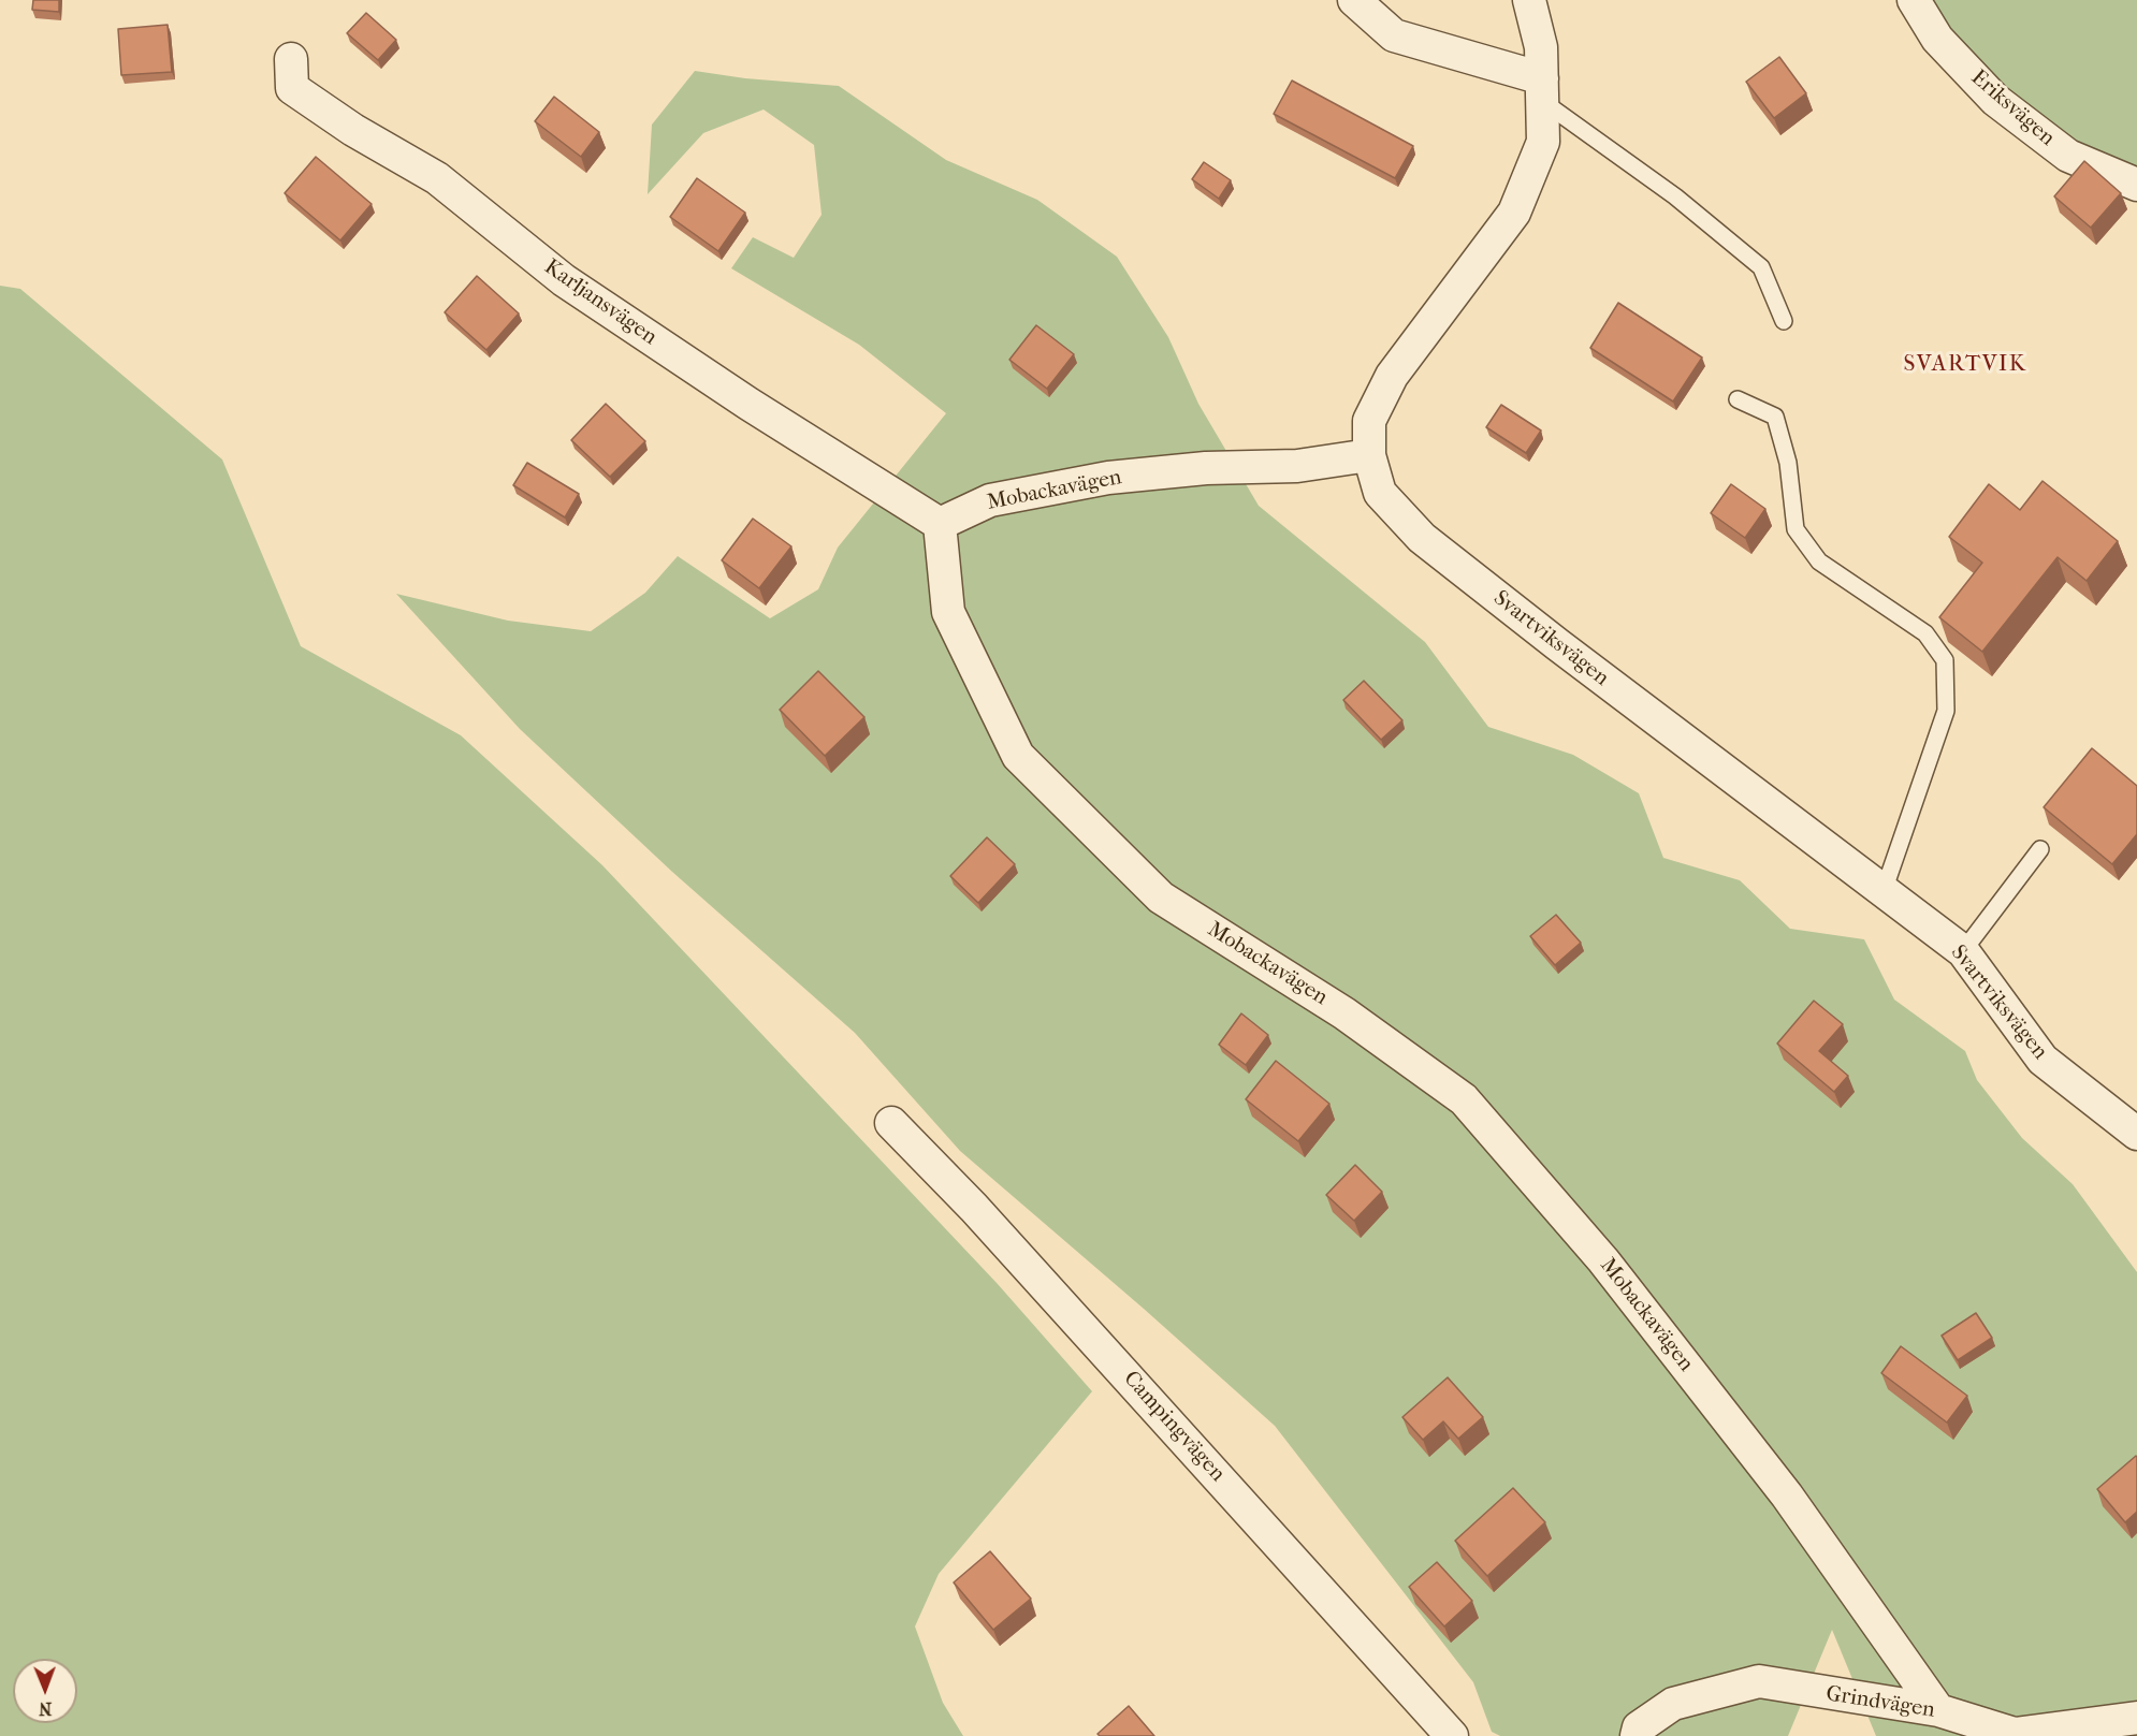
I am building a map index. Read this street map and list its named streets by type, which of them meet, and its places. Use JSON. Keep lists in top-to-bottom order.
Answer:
{
  "streets": {
    "street": [
      "Eriksvägen",
      "Karljansvägen",
      "Mobackavägen",
      "Svartviksvägen",
      "Campingvägen",
      "Grindvägen"
    ]
  },
  "crossings": [
    ["Karljansvägen", "Mobackavägen"],
    ["Mobackavägen", "Svartviksvägen"],
    ["Mobackavägen", "Grindvägen"]
  ],
  "districts": ["SVARTVIK"],
  "north": "bottom"
}
